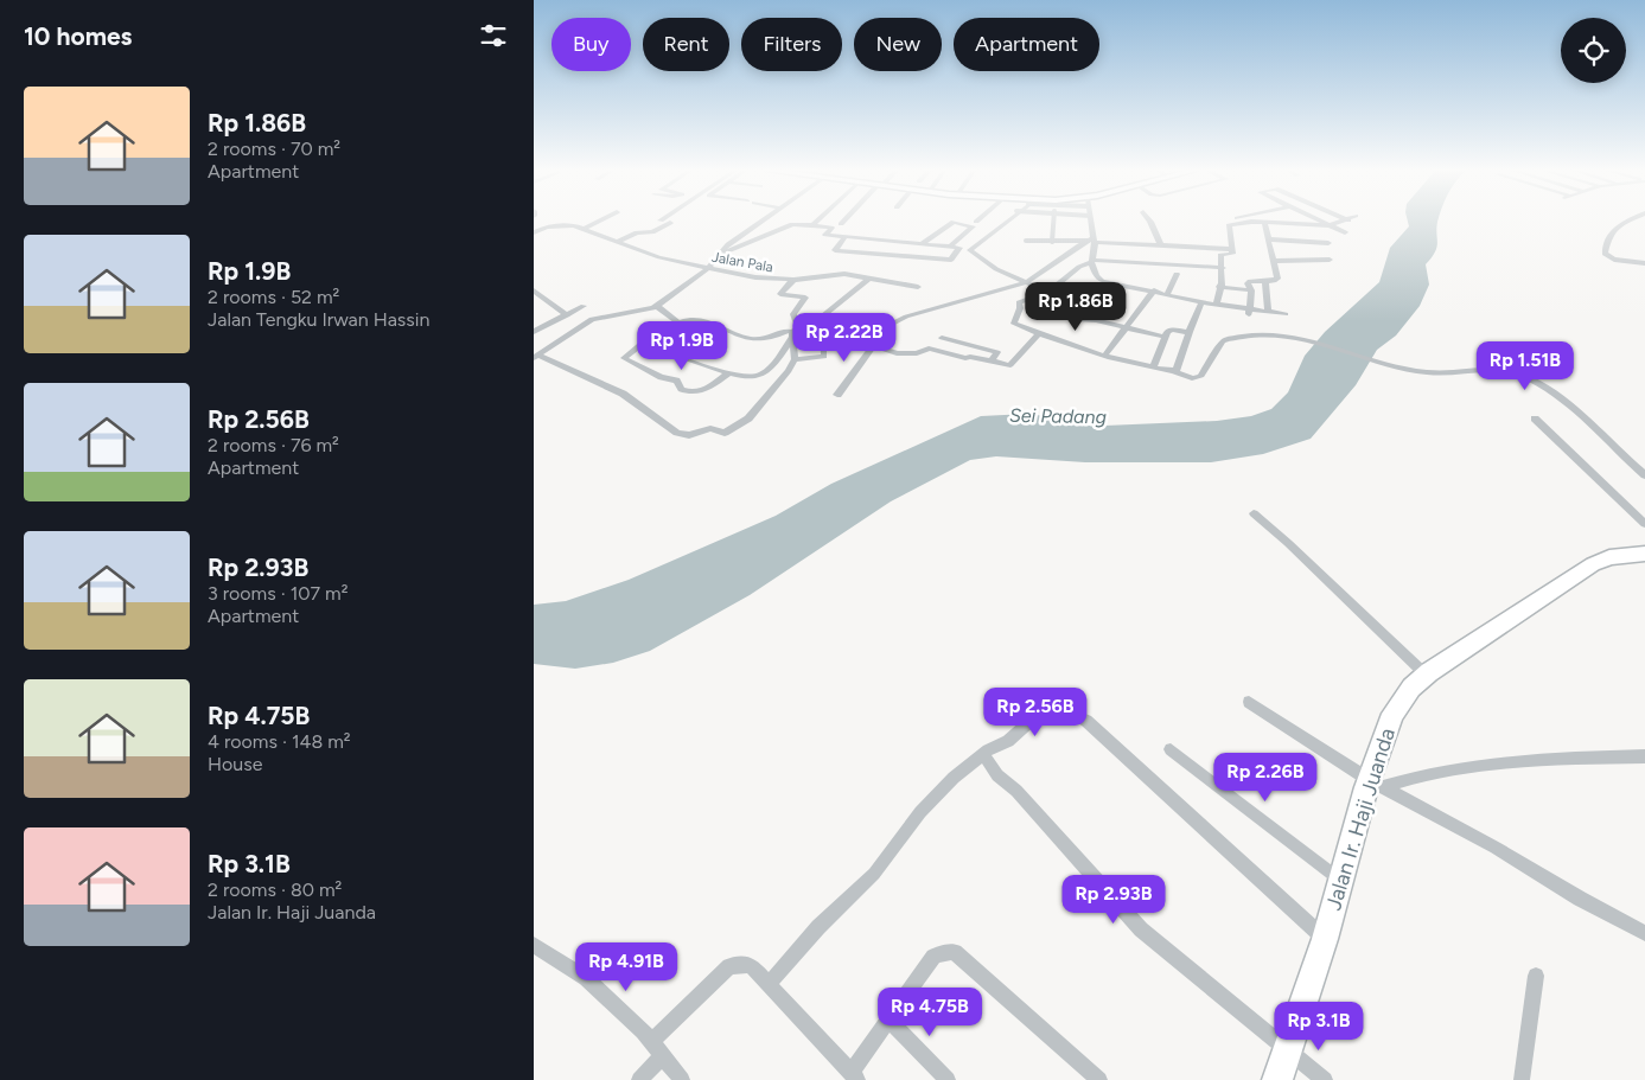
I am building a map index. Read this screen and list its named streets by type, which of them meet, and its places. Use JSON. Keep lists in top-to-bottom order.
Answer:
{
  "streets": {
    "main road": ["Jalan Ir. Haji Juanda"],
    "street": ["Jalan Pala"]
  },
  "water": ["Sei Padang"],
  "page": {
    "heading": "10 homes",
    "chip": [
      "Buy",
      "Rent",
      "Filters",
      "New",
      "Apartment"
    ],
    "list": [
      {
        "name": "Rp 1.86B",
        "note": "2 rooms · 70 m² · Apartment"
      },
      {
        "name": "Rp 1.9B",
        "note": "2 rooms · 52 m² · Jalan Tengku Irwan Hassin"
      },
      {
        "name": "Rp 2.56B",
        "note": "2 rooms · 76 m² · Apartment"
      },
      {
        "name": "Rp 2.93B",
        "note": "3 rooms · 107 m² · Apartment"
      },
      {
        "name": "Rp 4.75B",
        "note": "4 rooms · 148 m² · House"
      },
      {
        "name": "Rp 3.1B",
        "note": "2 rooms · 80 m² · Jalan Ir. Haji Juanda"
      }
    ],
    "price": [
      "Rp 1.86B",
      "Rp 2.22B",
      "Rp 1.9B",
      "Rp 1.51B",
      "Rp 2.56B",
      "Rp 2.26B",
      "Rp 2.93B",
      "Rp 4.91B",
      "Rp 4.75B",
      "Rp 3.1B"
    ]
  }
}
